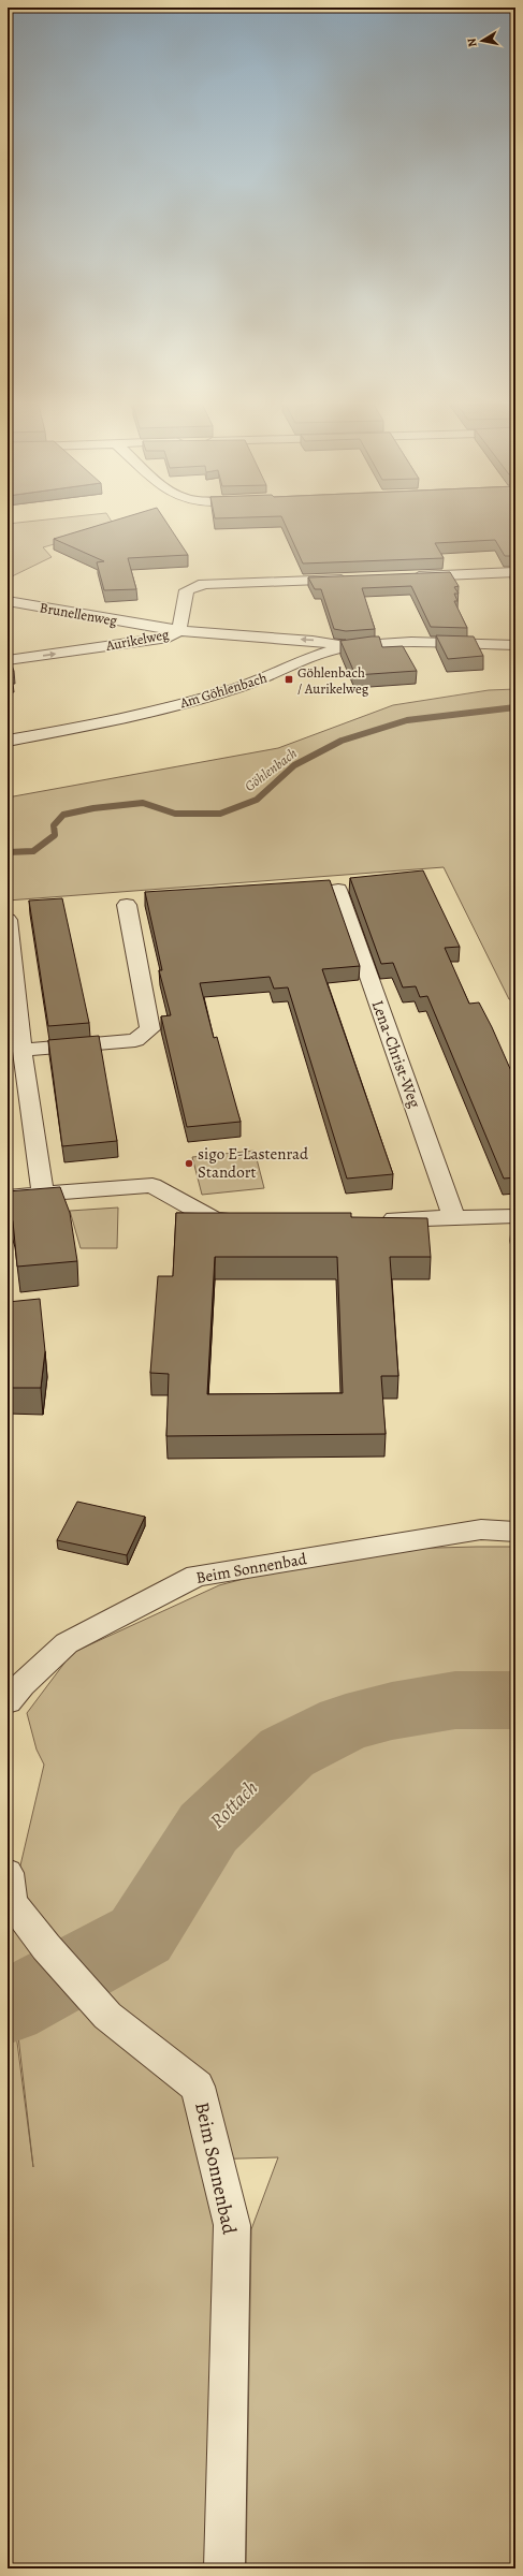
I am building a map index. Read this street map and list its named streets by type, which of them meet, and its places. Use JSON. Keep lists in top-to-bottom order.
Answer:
{
  "streets": {
    "street": [
      "Brunellenweg",
      "Aurikelweg",
      "Am Göhlenbach",
      "Lena-Christ-Weg",
      "Beim Sonnenbad"
    ]
  },
  "crossings": [
    ["Brunellenweg", "Aurikelweg"],
    ["Brunellenweg", "Am Göhlenbach"]
  ],
  "one_way": ["Aurikelweg"],
  "water": ["Göhlenbach", "Rottach"],
  "places": {
    "transit": ["Göhlenbach / Aurikelweg"],
    "other": ["sigo E-Lastenrad Standort"]
  },
  "north": "left"
}
